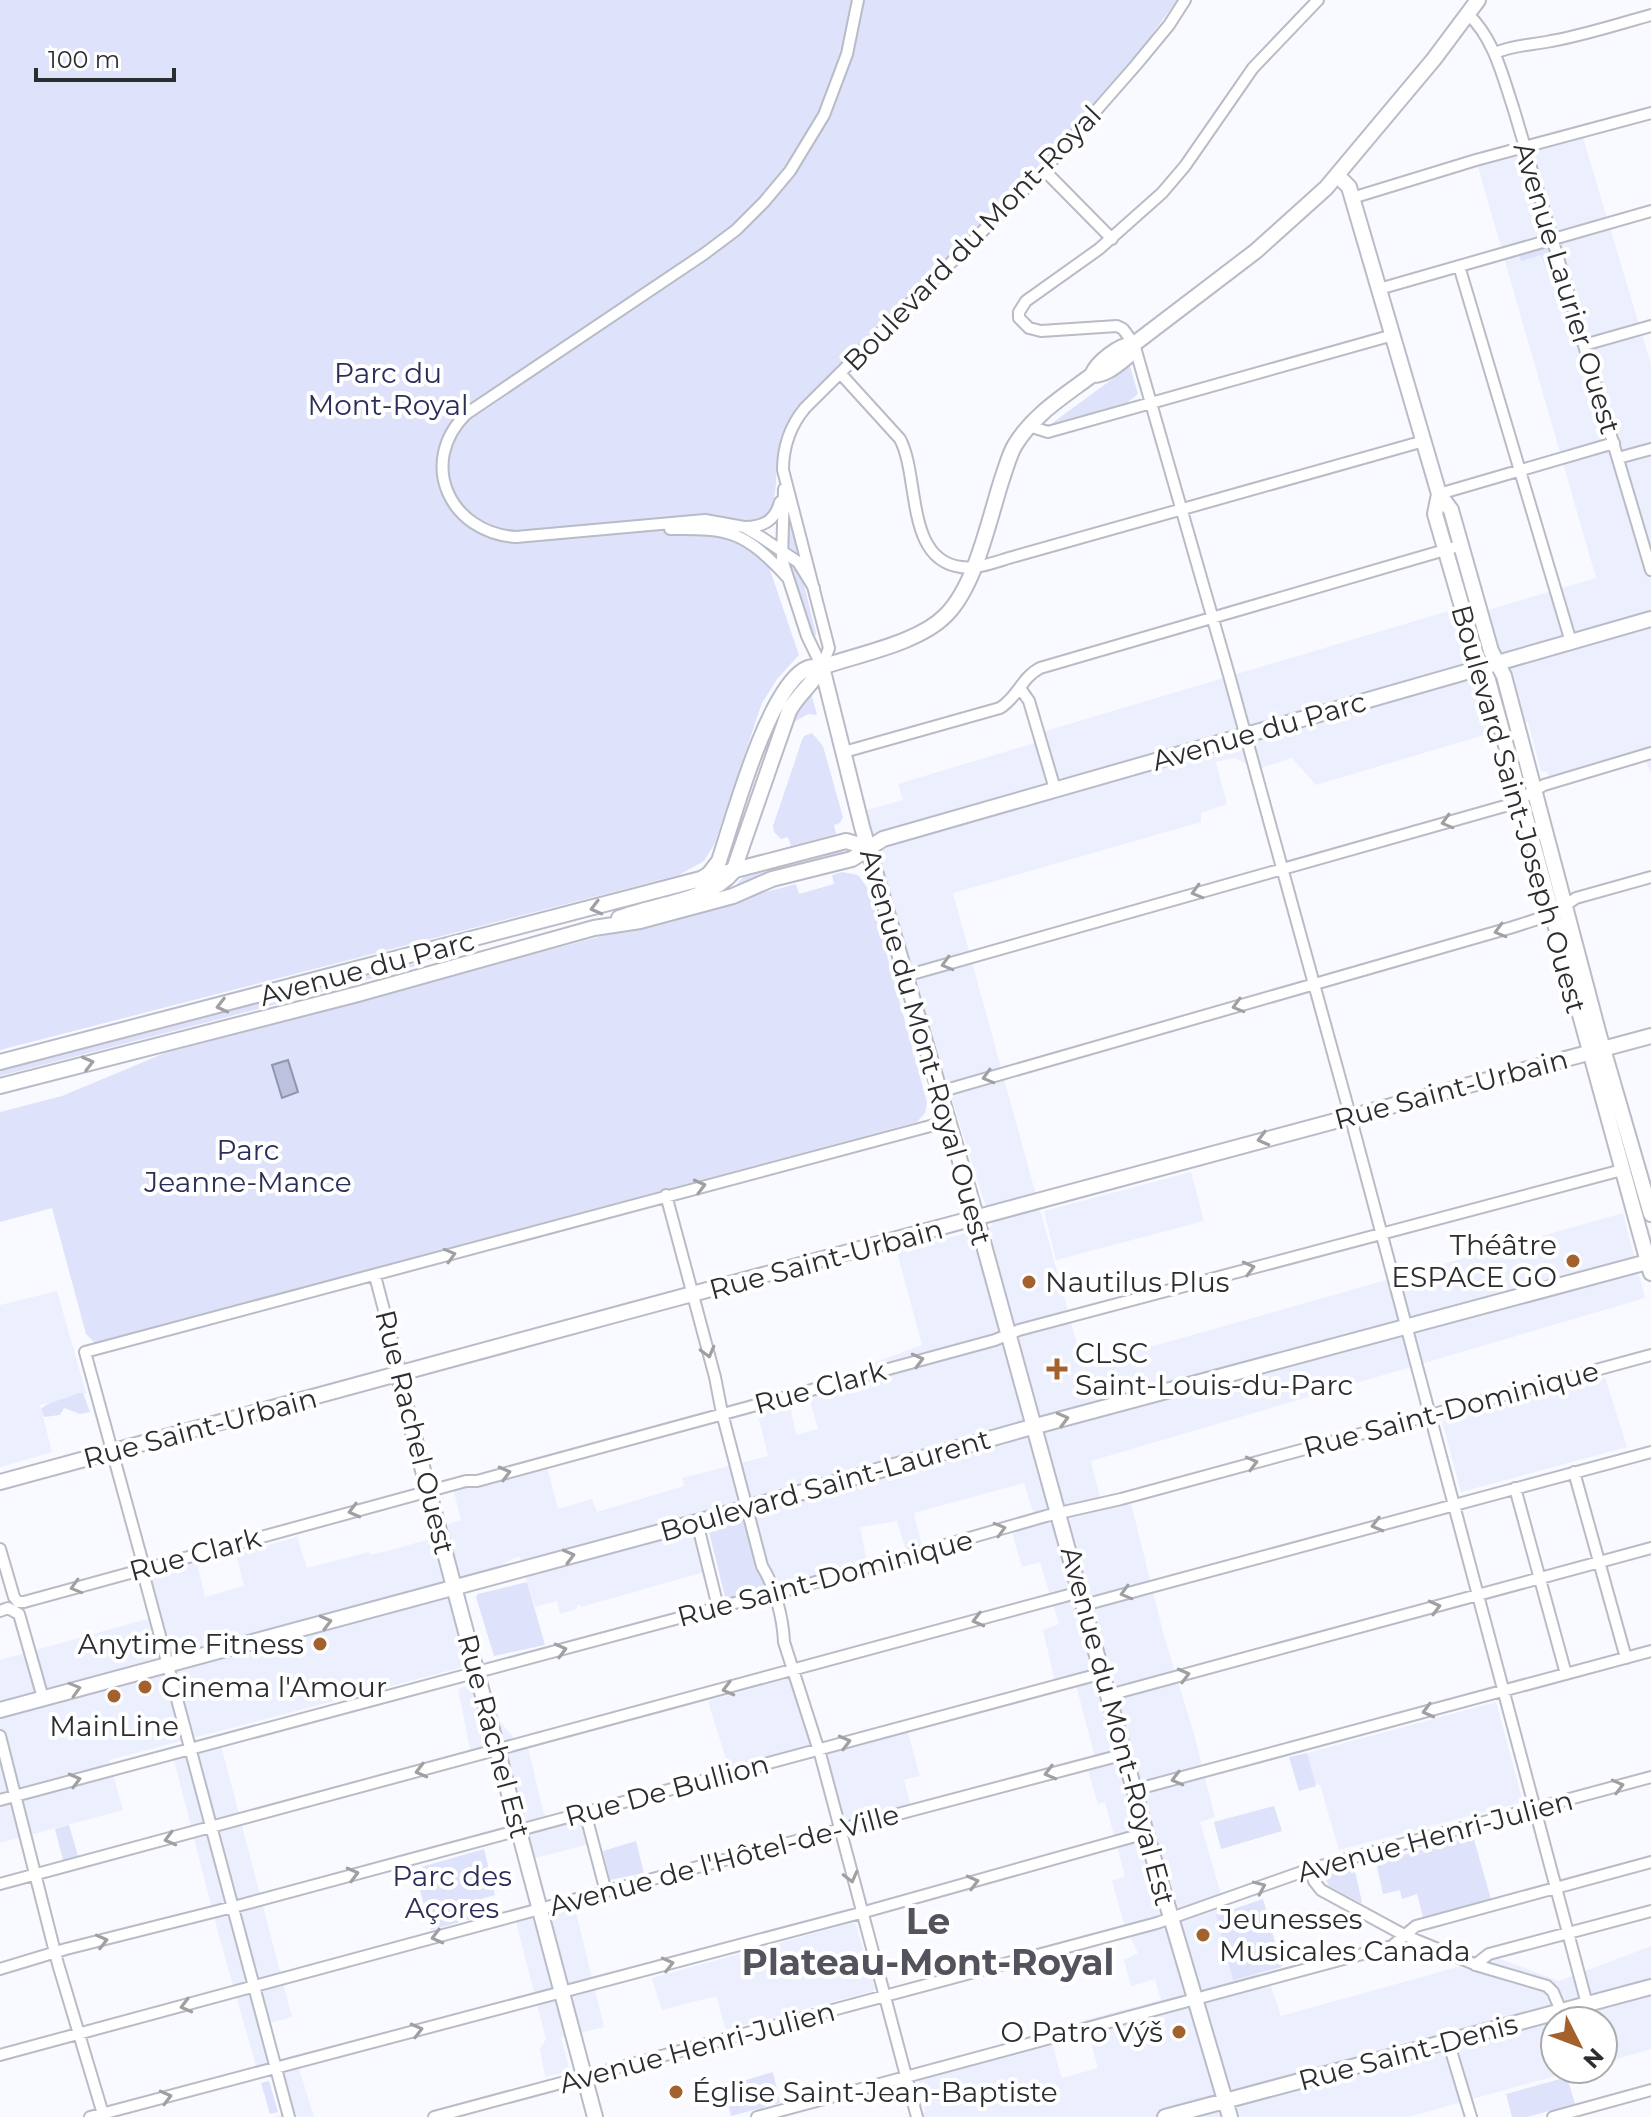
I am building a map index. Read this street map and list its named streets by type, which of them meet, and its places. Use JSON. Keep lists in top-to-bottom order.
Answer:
{
  "streets": {
    "main road": [
      "Avenue du Parc",
      "Boulevard Saint-Joseph Ouest",
      "Avenue du Mont-Royal Ouest",
      "Rue Saint-Urbain",
      "Rue Rachel Ouest",
      "Boulevard Saint-Laurent",
      "Avenue du Mont-Royal Est",
      "Rue Rachel Est",
      "Rue Saint-Denis"
    ],
    "street": [
      "Boulevard du Mont-Royal",
      "Avenue Laurier Ouest",
      "Rue Clark",
      "Rue Saint-Dominique",
      "Rue De Bullion",
      "Avenue Henri-Julien",
      "Avenue de l'Hôtel-de-Ville"
    ]
  },
  "crossings": [
    ["Boulevard du Mont-Royal", "Avenue du Mont-Royal Ouest"],
    ["Avenue du Parc", "Boulevard Saint-Joseph Ouest"],
    ["Avenue du Parc", "Avenue du Mont-Royal Ouest"],
    ["Boulevard Saint-Joseph Ouest", "Rue Saint-Urbain"],
    ["Boulevard Saint-Joseph Ouest", "Rue Clark"],
    ["Boulevard Saint-Joseph Ouest", "Boulevard Saint-Laurent"],
    ["Avenue du Mont-Royal Ouest", "Rue Saint-Urbain"],
    ["Avenue du Mont-Royal Ouest", "Rue Clark"],
    ["Avenue du Mont-Royal Ouest", "Boulevard Saint-Laurent"],
    ["Avenue du Mont-Royal Ouest", "Avenue du Mont-Royal Est"],
    ["Rue Saint-Urbain", "Rue Rachel Ouest"],
    ["Rue Clark", "Rue Rachel Ouest"],
    ["Rue Saint-Dominique", "Avenue du Mont-Royal Est"],
    ["Rue Saint-Dominique", "Rue Rachel Est"],
    ["Rue Rachel Ouest", "Boulevard Saint-Laurent"],
    ["Rue Rachel Ouest", "Rue Rachel Est"],
    ["Boulevard Saint-Laurent", "Avenue du Mont-Royal Est"],
    ["Boulevard Saint-Laurent", "Rue Rachel Est"],
    ["Avenue du Mont-Royal Est", "Rue De Bullion"],
    ["Avenue du Mont-Royal Est", "Avenue Henri-Julien"],
    ["Avenue du Mont-Royal Est", "Avenue de l'Hôtel-de-Ville"],
    ["Avenue du Mont-Royal Est", "Rue Saint-Denis"],
    ["Rue Rachel Est", "Rue De Bullion"],
    ["Rue Rachel Est", "Avenue Henri-Julien"],
    ["Rue Rachel Est", "Avenue de l'Hôtel-de-Ville"]
  ],
  "one_way": ["Boulevard Saint-Laurent"],
  "districts": ["Le Plateau-Mont-Royal"],
  "parks": ["Parc du Mont-Royal", "Parc Jeanne-Mance", "Parc des Açores"],
  "places": {
    "other": [
      "Théâtre ESPACE GO",
      "Nautilus Plus",
      "Anytime Fitness",
      "Cinema l'Amour",
      "MainLine",
      "Jeunesses Musicales Canada",
      "O Patro Výš",
      "Église Saint-Jean-Baptiste"
    ],
    "health": ["CLSC Saint-Louis-du-Parc"]
  },
  "scale_bar": "100 m",
  "north": "bottom right"
}
